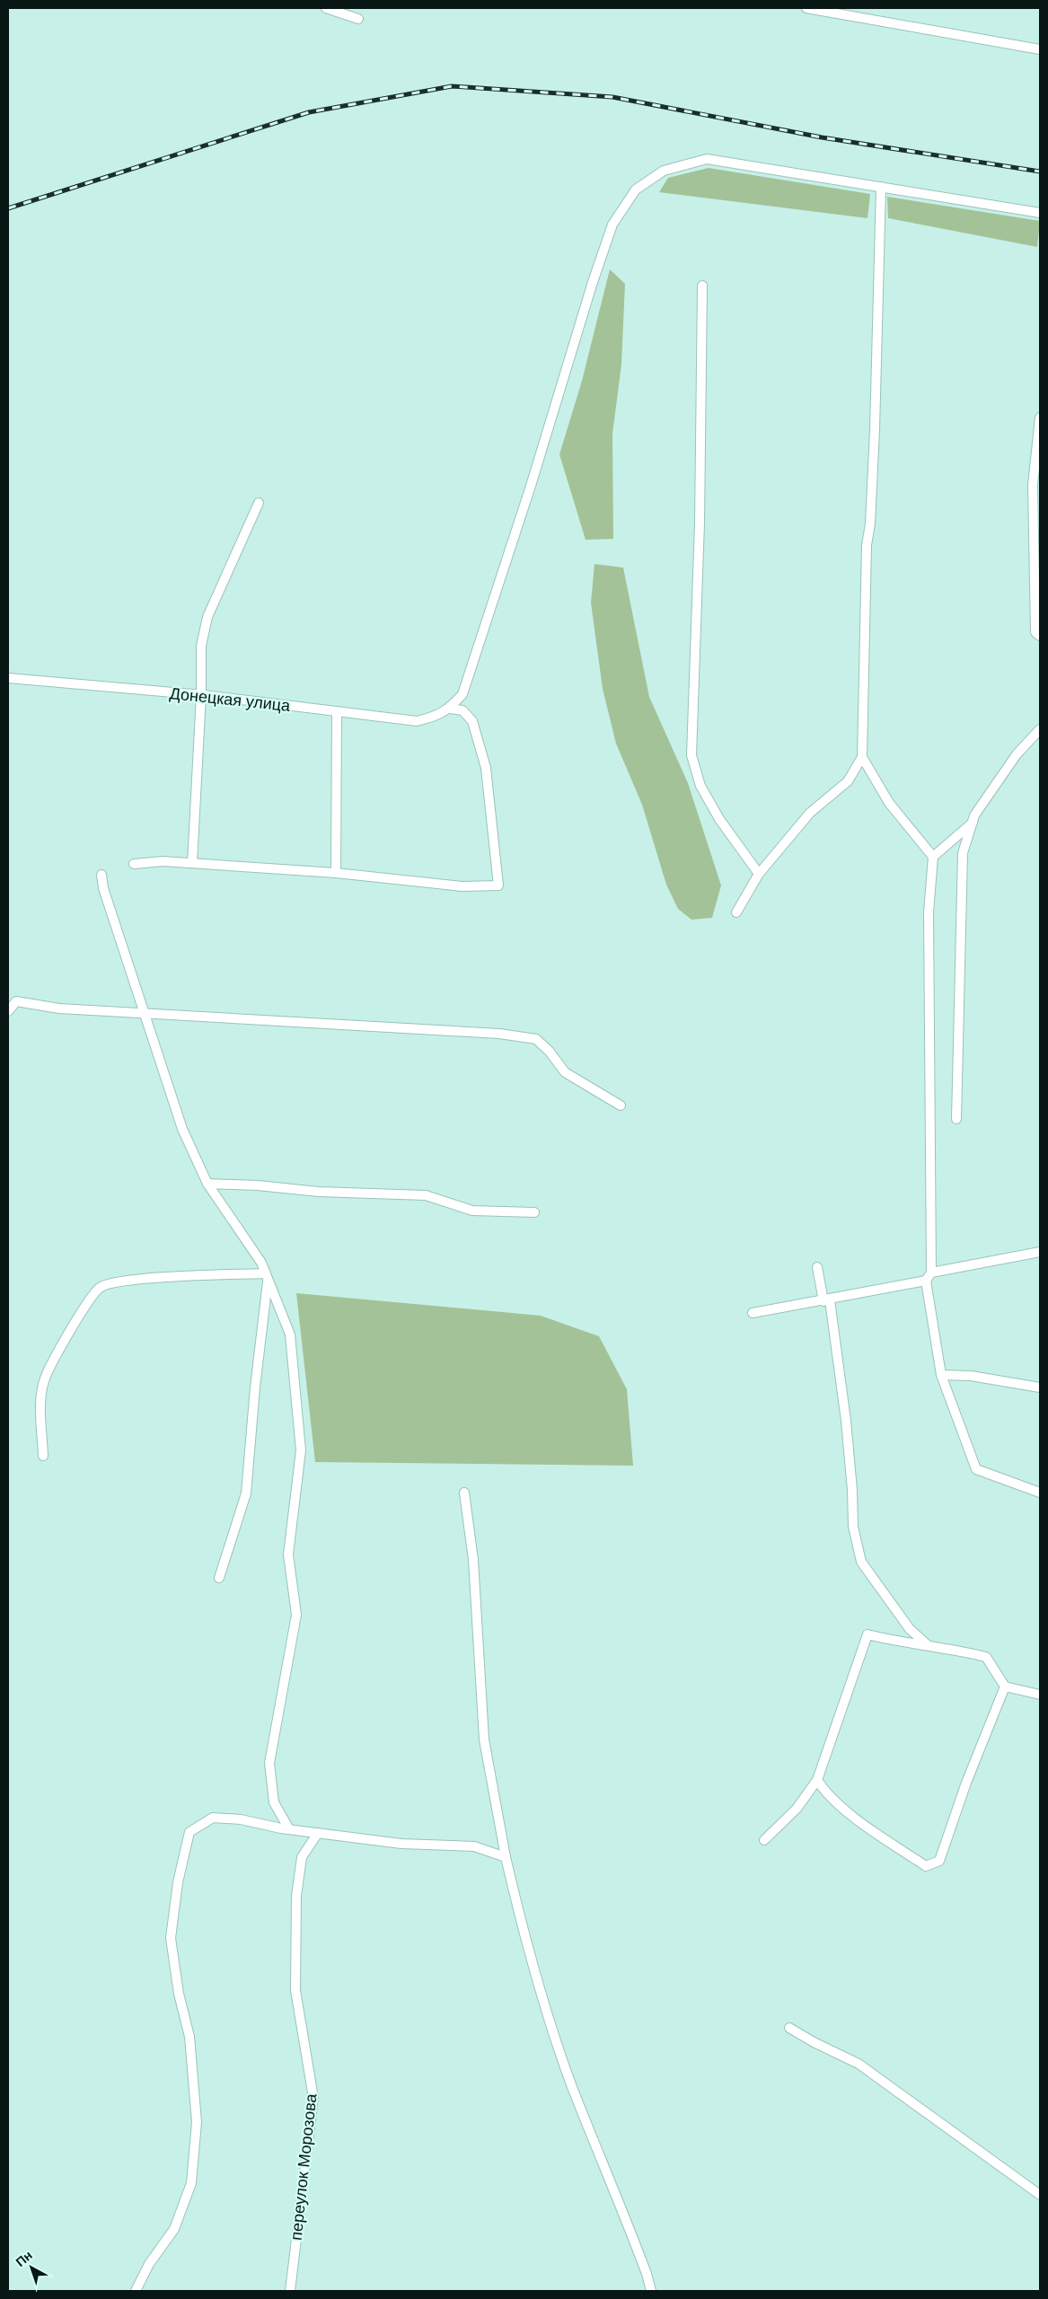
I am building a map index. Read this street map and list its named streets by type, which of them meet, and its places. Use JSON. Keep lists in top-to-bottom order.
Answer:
{
  "streets": {
    "street": ["Донецкая улица", "переулок Морозова"]
  },
  "north": "top left"
}
